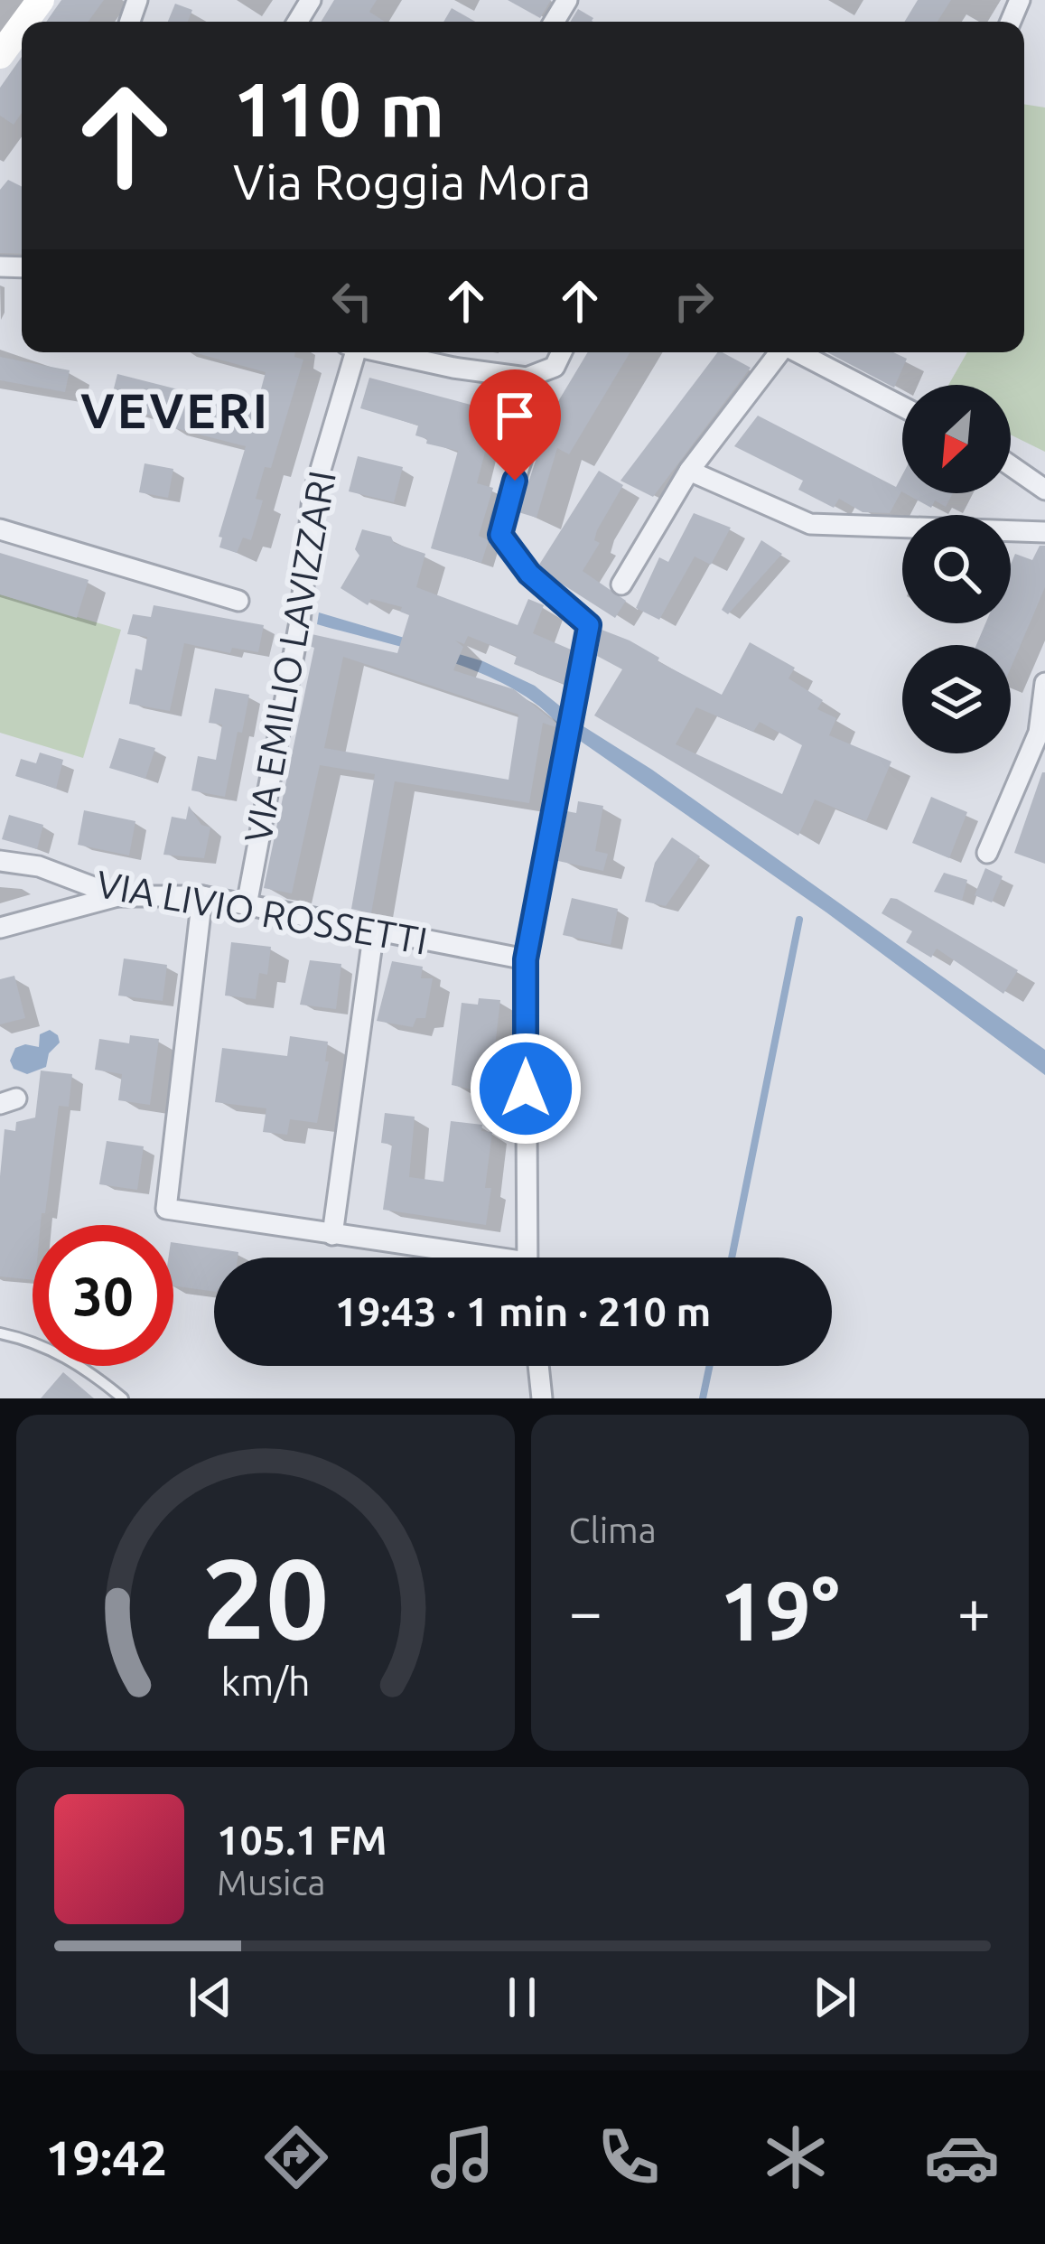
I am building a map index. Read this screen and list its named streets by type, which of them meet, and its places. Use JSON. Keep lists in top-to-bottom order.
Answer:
{
  "streets": {
    "street": ["VIA EMILIO LAVIZZARI", "VIA LIVIO ROSSETTI"]
  },
  "crossings": [
    ["VIA EMILIO LAVIZZARI", "VIA LIVIO ROSSETTI"]
  ],
  "districts": ["VEVERI"],
  "north": "bottom left",
  "page": {
    "turn": ["110 m", "Via Roggia Mora"],
    "limit": "30",
    "trip": "19:43 · 1 min · 210 m",
    "tile": "Clima",
    "heat": ["−", "19°", "+"],
    "song": ["105.1 FM", "Musica"],
    "tabs": "19:42",
    "gauge": ["20", "km/h"]
  }
}
